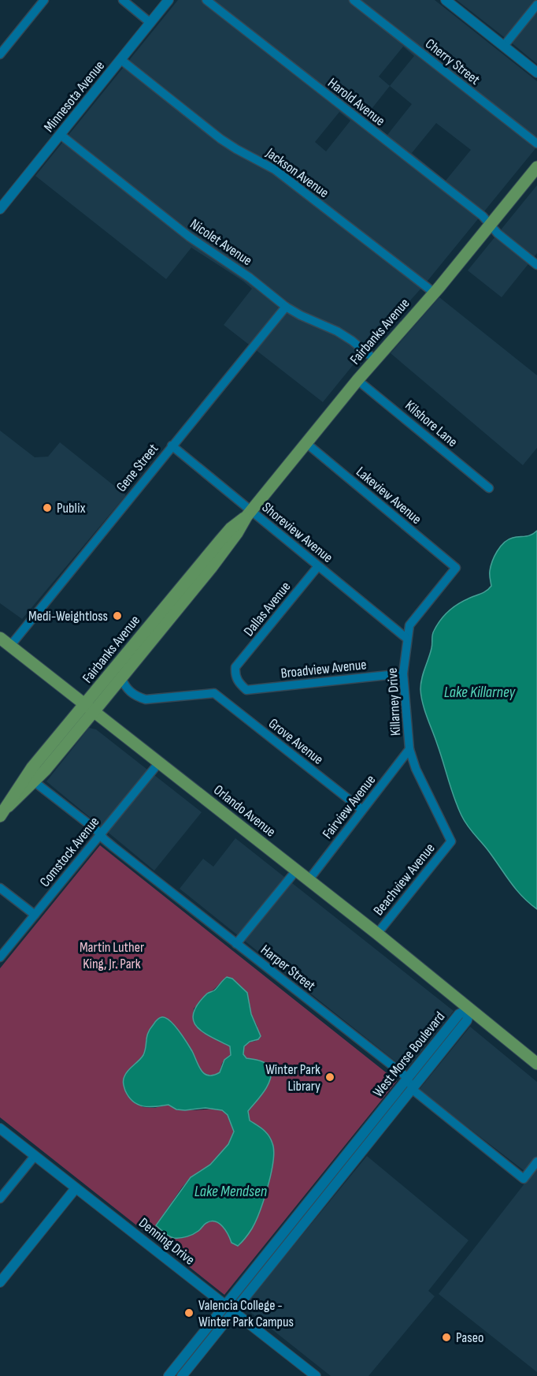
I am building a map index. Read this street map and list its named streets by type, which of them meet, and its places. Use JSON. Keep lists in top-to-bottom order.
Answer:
{
  "streets": {
    "main road": ["Fairbanks Avenue", "Orlando Avenue"],
    "street": [
      "Cherry Street",
      "Minnesota Avenue",
      "Harold Avenue",
      "Jackson Avenue",
      "Nicolet Avenue",
      "Kilshore Lane",
      "Gene Street",
      "Lakeview Avenue",
      "Shoreview Avenue",
      "Dallas Avenue",
      "Broadview Avenue",
      "Killarney Drive",
      "Grove Avenue",
      "Fairview Avenue",
      "Comstock Avenue",
      "Beachview Avenue",
      "Harper Street",
      "West Morse Boulevard",
      "Denning Drive"
    ]
  },
  "crossings": [
    ["Minnesota Avenue", "Jackson Avenue"],
    ["Minnesota Avenue", "Nicolet Avenue"],
    ["Harold Avenue", "Fairbanks Avenue"],
    ["Jackson Avenue", "Fairbanks Avenue"],
    ["Nicolet Avenue", "Fairbanks Avenue"],
    ["Nicolet Avenue", "Gene Street"],
    ["Fairbanks Avenue", "Kilshore Lane"],
    ["Fairbanks Avenue", "Lakeview Avenue"],
    ["Fairbanks Avenue", "Shoreview Avenue"],
    ["Fairbanks Avenue", "Grove Avenue"],
    ["Fairbanks Avenue", "Orlando Avenue"],
    ["Fairbanks Avenue", "Harper Street"],
    ["Gene Street", "Shoreview Avenue"],
    ["Gene Street", "Orlando Avenue"],
    ["Lakeview Avenue", "Killarney Drive"],
    ["Shoreview Avenue", "Dallas Avenue"],
    ["Shoreview Avenue", "Killarney Drive"],
    ["Dallas Avenue", "Broadview Avenue"],
    ["Broadview Avenue", "Killarney Drive"],
    ["Killarney Drive", "Fairview Avenue"],
    ["Killarney Drive", "Beachview Avenue"],
    ["Grove Avenue", "Fairview Avenue"],
    ["Fairview Avenue", "Orlando Avenue"],
    ["Orlando Avenue", "Comstock Avenue"],
    ["Orlando Avenue", "Beachview Avenue"],
    ["Orlando Avenue", "West Morse Boulevard"],
    ["Comstock Avenue", "Harper Street"],
    ["Harper Street", "West Morse Boulevard"],
    ["West Morse Boulevard", "Denning Drive"]
  ],
  "water": ["Lake Killarney", "Lake Mendsen"],
  "parks": ["Martin Luther King, Jr. Park"],
  "places": [
    "Publix",
    "Medi-Weightloss",
    "Winter Park Library",
    "Valencia College - Winter Park Campus",
    "Paseo"
  ]
}
